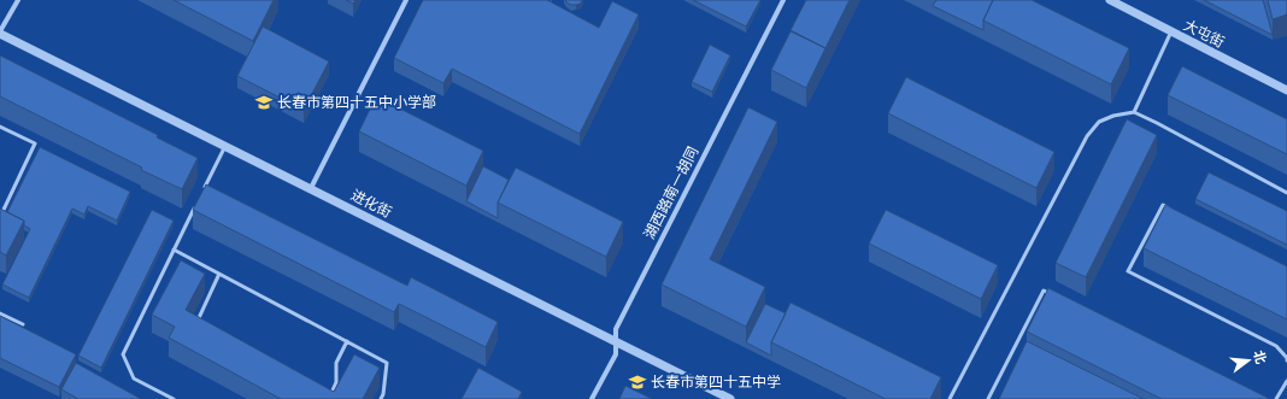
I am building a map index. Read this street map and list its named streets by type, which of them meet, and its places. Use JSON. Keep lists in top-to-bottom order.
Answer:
{
  "streets": {
    "street": ["大屯街", "湖西路南一胡同", "进化街"]
  },
  "crossings": [
    ["湖西路南一胡同", "进化街"]
  ],
  "places": {
    "school or university": ["长春市第四十五中小学部", "长春市第四十五中学"]
  },
  "north": "right"
}
